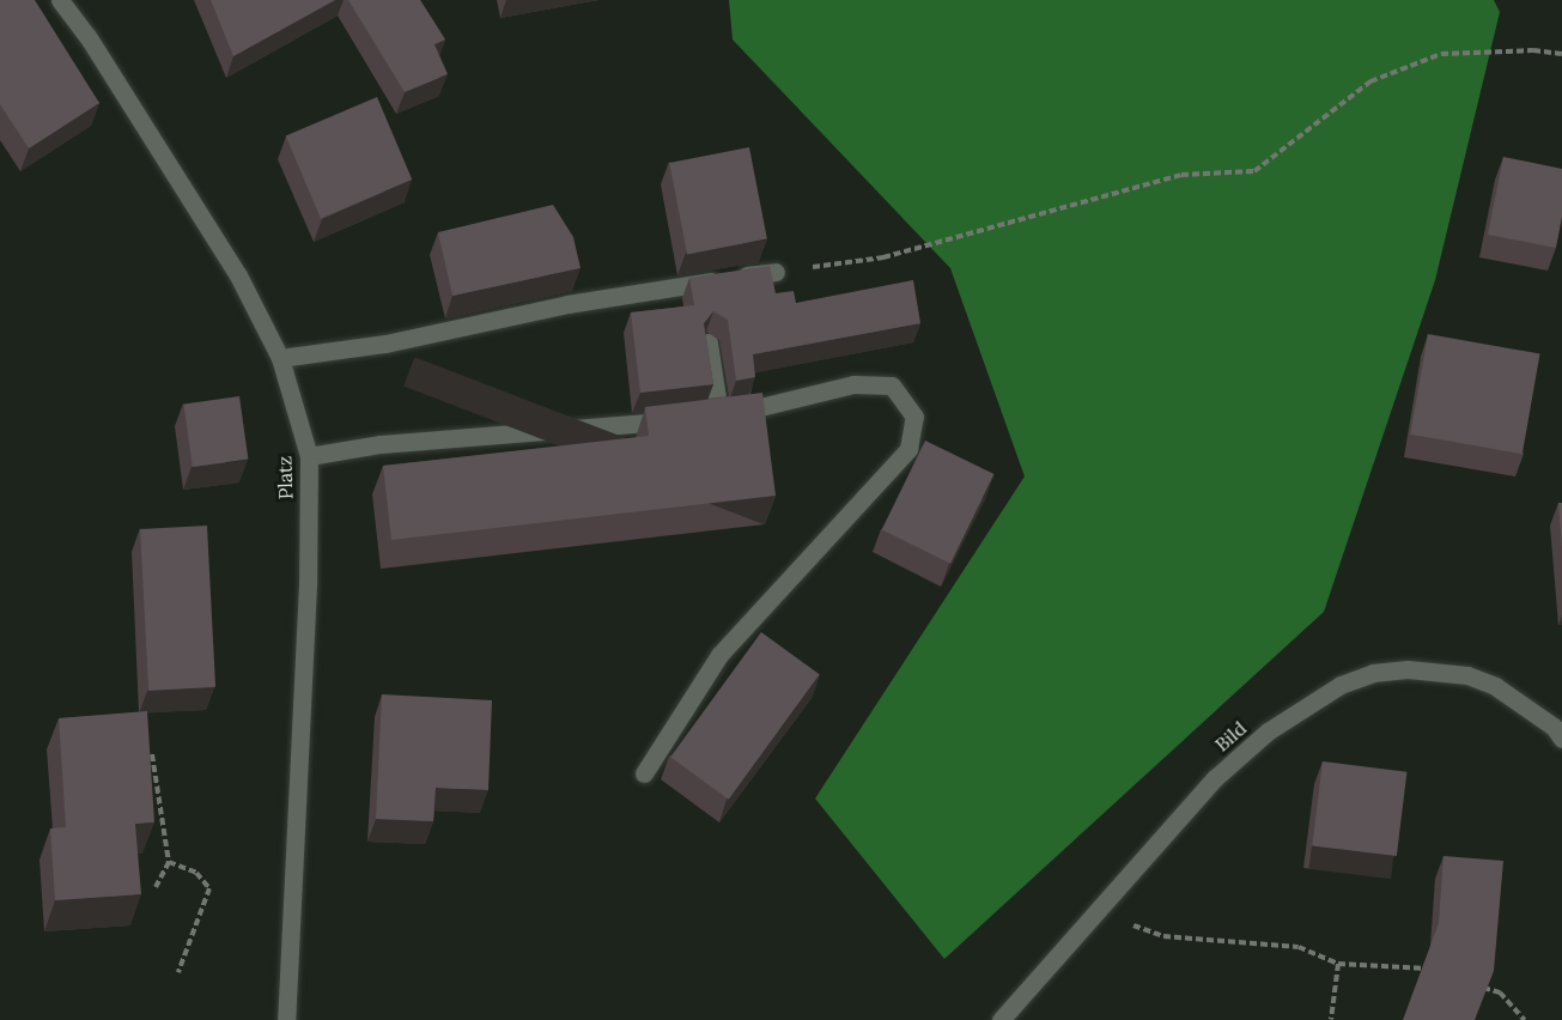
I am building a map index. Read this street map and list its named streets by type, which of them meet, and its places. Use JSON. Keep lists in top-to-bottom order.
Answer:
{
  "streets": {
    "street": ["Platz", "Bild"]
  }
}
